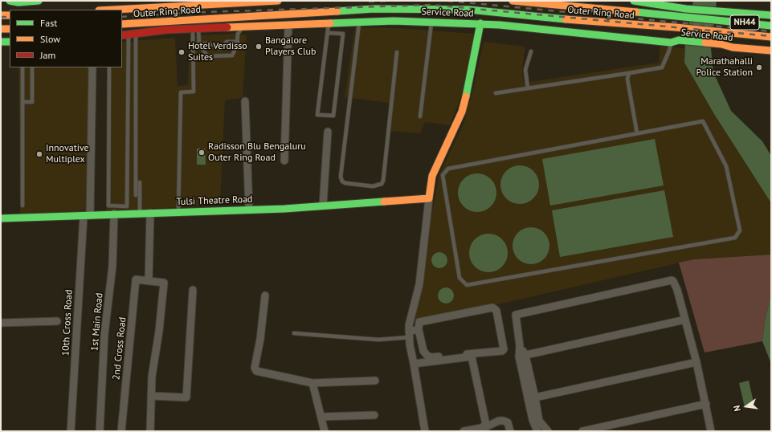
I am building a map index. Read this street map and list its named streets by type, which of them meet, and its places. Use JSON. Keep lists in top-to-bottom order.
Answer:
{
  "streets": {
    "main road": [
      "Outer Ring Road",
      "Service Road",
      "NH44",
      "Tulsi Theatre Road"
    ],
    "street": ["1st Main Road", "10th Cross Road", "2nd Cross Road"]
  },
  "crossings": [
    ["Tulsi Theatre Road", "1st Main Road"],
    ["Tulsi Theatre Road", "10th Cross Road"]
  ],
  "places": [
    "Bangalore Players Club",
    "Hotel Verdisso Suites",
    "Marathahalli Police Station",
    "Radisson Blu Bengaluru Outer Ring Road",
    "Innovative Multiplex"
  ],
  "legend": ["Fast", "Slow", "Jam"],
  "north": "left"
}
